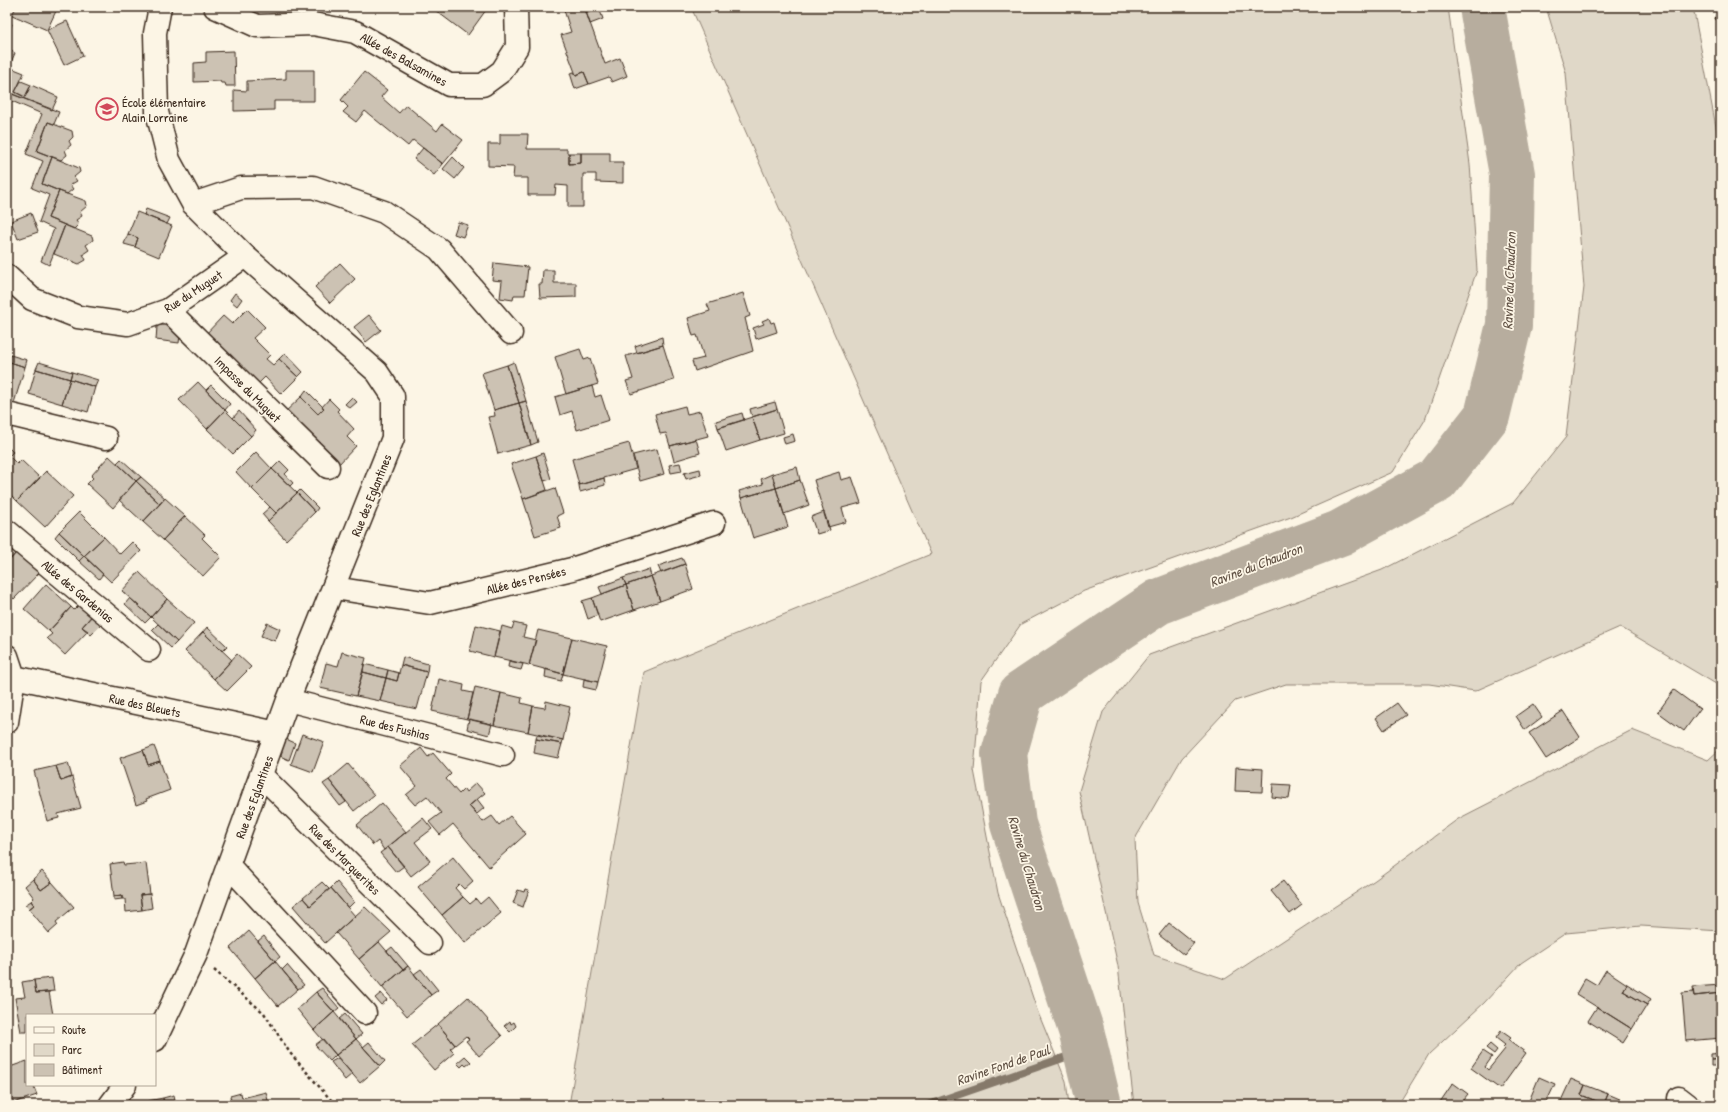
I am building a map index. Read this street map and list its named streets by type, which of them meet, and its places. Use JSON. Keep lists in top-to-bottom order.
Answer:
{
  "streets": {
    "street": [
      "Allée des Balsamines",
      "Rue du Muguet",
      "Impasse du Muguet",
      "Rue des Eglantines",
      "Allée des Pensées",
      "Allée des Gardenias",
      "Rue des Bleuets",
      "Rue des Fushias",
      "Rue des Marguerites"
    ]
  },
  "crossings": [
    ["Rue du Muguet", "Impasse du Muguet"],
    ["Rue du Muguet", "Rue des Eglantines"],
    ["Rue des Eglantines", "Allée des Pensées"],
    ["Rue des Eglantines", "Rue des Bleuets"],
    ["Rue des Eglantines", "Rue des Fushias"],
    ["Rue des Eglantines", "Rue des Marguerites"]
  ],
  "water": ["Ravine du Chaudron", "Ravine Fond de Paul"],
  "places": {
    "school or university": ["École élémentaire Alain Lorraine"]
  },
  "legend": ["Route", "Parc", "Bâtiment"]
}
